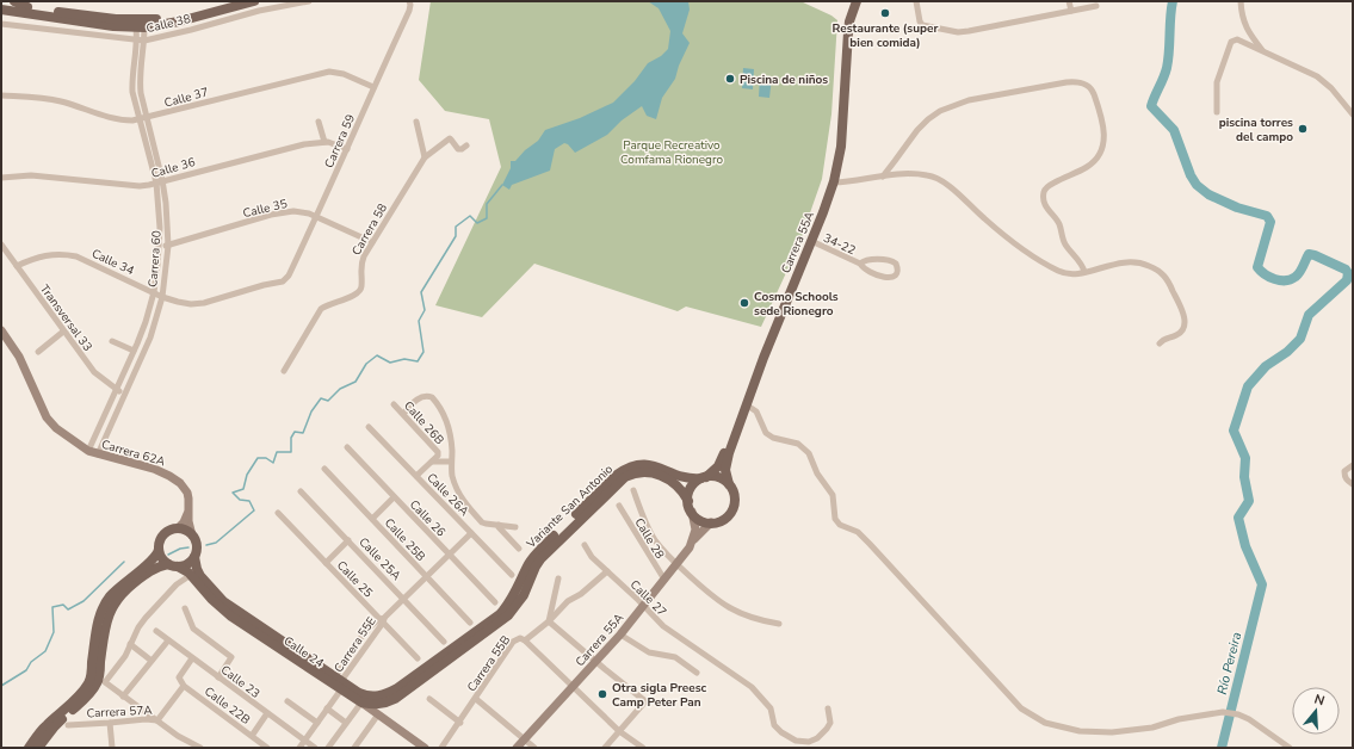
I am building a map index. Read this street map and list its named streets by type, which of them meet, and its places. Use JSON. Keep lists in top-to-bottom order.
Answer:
{
  "streets": {
    "main road": [
      "Calle 38",
      "Carrera 55A",
      "Variante San Antonio",
      "Calle 24"
    ],
    "street": [
      "Calle 37",
      "Carrera 59",
      "Calle 36",
      "Calle 35",
      "Carrera 58",
      "34-22",
      "Carrera 60",
      "Calle 34",
      "Transversal 33",
      "Calle 26B",
      "Carrera 62A",
      "Calle 26A",
      "Calle 26",
      "Calle 28",
      "Calle 25B",
      "Calle 25A",
      "Calle 25",
      "Calle 27",
      "Carrera 55E",
      "Carrera 55B",
      "Calle 23",
      "Calle 22B",
      "Carrera 57A"
    ]
  },
  "crossings": [
    ["Calle 38", "Carrera 60"],
    ["Calle 37", "Carrera 59"],
    ["Calle 37", "Carrera 60"],
    ["Carrera 59", "Calle 36"],
    ["Carrera 59", "Calle 35"],
    ["Carrera 59", "Calle 34"],
    ["Calle 36", "Carrera 60"],
    ["Calle 35", "Carrera 58"],
    ["Calle 35", "Carrera 60"],
    ["Carrera 55A", "34-22"],
    ["Carrera 55A", "Variante San Antonio"],
    ["Carrera 55A", "Calle 28"],
    ["Carrera 55A", "Calle 27"],
    ["Carrera 60", "Calle 34"],
    ["Carrera 60", "Transversal 33"],
    ["Carrera 60", "Carrera 62A"],
    ["Calle 34", "Transversal 33"],
    ["Carrera 62A", "Calle 24"],
    ["Calle 26A", "Carrera 55E"],
    ["Variante San Antonio", "Calle 24"],
    ["Calle 26", "Carrera 55E"],
    ["Calle 25B", "Carrera 55E"],
    ["Calle 25A", "Carrera 55E"],
    ["Calle 25", "Carrera 55E"],
    ["Calle 27", "Carrera 55B"],
    ["Carrera 55E", "Calle 24"],
    ["Carrera 55E", "Calle 23"],
    ["Calle 23", "Calle 22B"],
    ["Calle 22B", "Carrera 57A"]
  ],
  "water": ["Río Pereira"],
  "parks": ["Parque Recreativo Comfama Rionegro"],
  "places": [
    "Restaurante (super bien comida)",
    "Piscina de niños",
    "piscina torres del campo",
    "Cosmo Schools sede Rionegro",
    "Otra sigla Preesc Camp Peter Pan"
  ],
  "north": "top"
}
